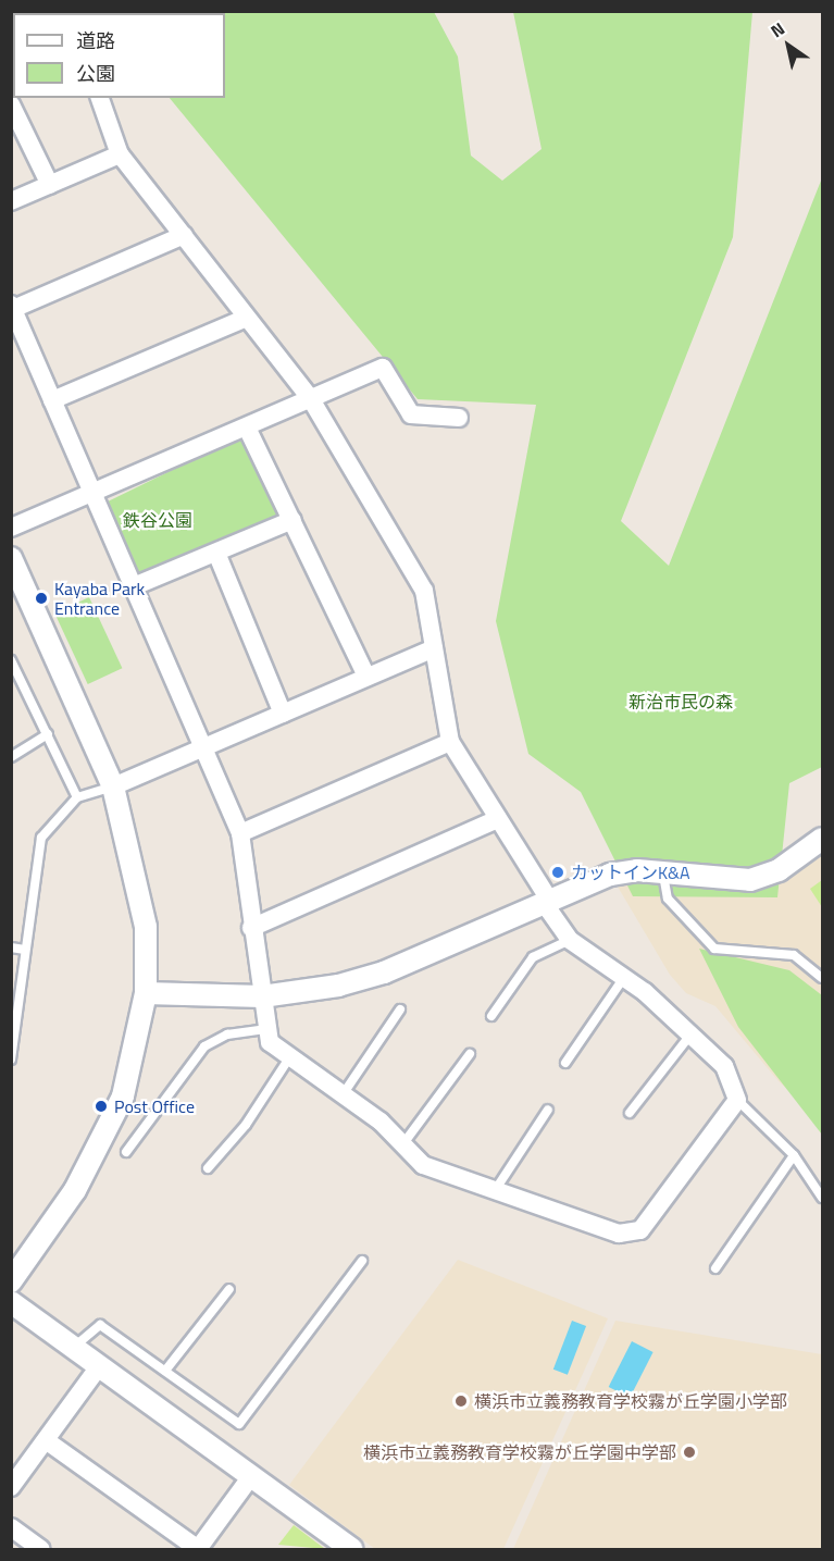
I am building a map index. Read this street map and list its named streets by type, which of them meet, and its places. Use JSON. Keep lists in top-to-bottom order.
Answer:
{
  "parks": ["鉄谷公園", "新治市民の森"],
  "places": [
    "Kayaba Park Entrance",
    "カットインK&A",
    "Post Office",
    "横浜市立義務教育学校霧が丘学園小学部",
    "横浜市立義務教育学校霧が丘学園中学部"
  ],
  "legend": ["道路", "公園"],
  "north": "top left"
}
